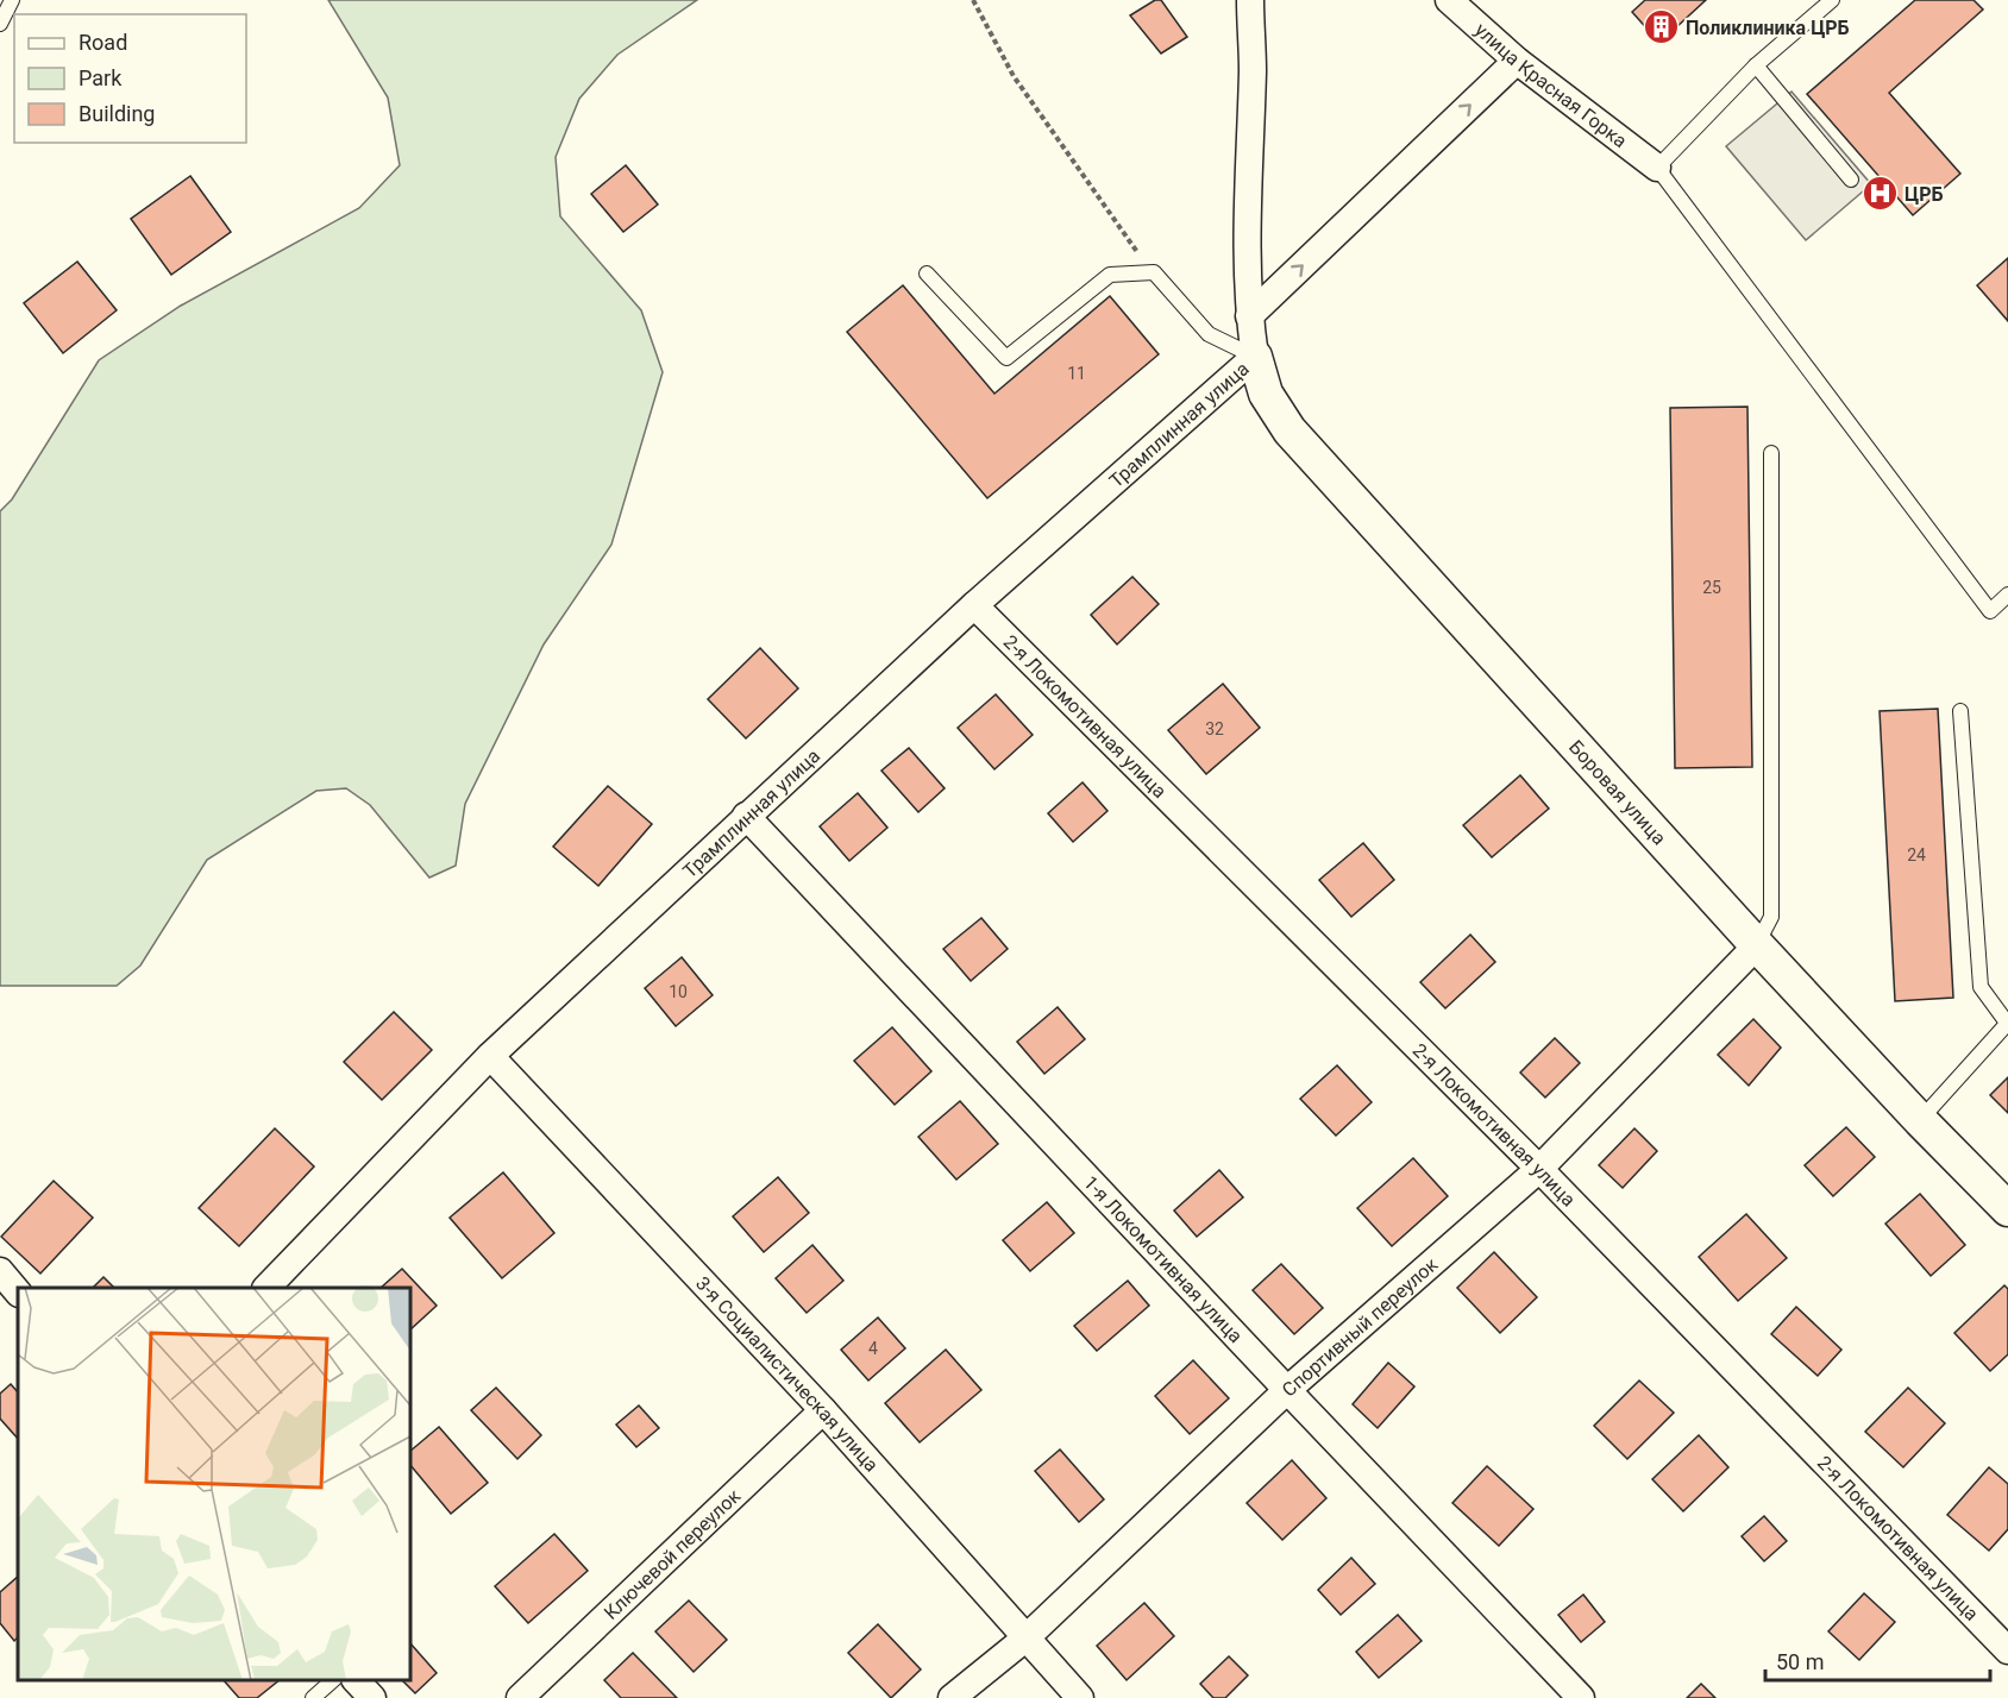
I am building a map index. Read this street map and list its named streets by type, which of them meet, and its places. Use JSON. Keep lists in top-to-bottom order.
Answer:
{
  "streets": {
    "street": [
      "улица Красная Горка",
      "Трамплинная улица",
      "2-я Локомотивная улица",
      "Боровая улица",
      "1-я Локомотивная улица",
      "Спортивный переулок",
      "3-я Социалистическая улица",
      "Ключевой переулок"
    ]
  },
  "crossings": [
    ["Трамплинная улица", "2-я Локомотивная улица"],
    ["Трамплинная улица", "Боровая улица"],
    ["Трамплинная улица", "1-я Локомотивная улица"],
    ["Трамплинная улица", "3-я Социалистическая улица"],
    ["2-я Локомотивная улица", "Спортивный переулок"],
    ["Боровая улица", "Спортивный переулок"],
    ["1-я Локомотивная улица", "Спортивный переулок"],
    ["Спортивный переулок", "3-я Социалистическая улица"],
    ["3-я Социалистическая улица", "Ключевой переулок"]
  ],
  "places": {
    "building": ["Поликлиника ЦРБ"],
    "hospital": ["ЦРБ"]
  },
  "house_numbers": [
    "11",
    "25",
    "32",
    "24",
    "10",
    "4"
  ],
  "legend": ["Road", "Park", "Building"],
  "scale_bar": "50 m"
}
